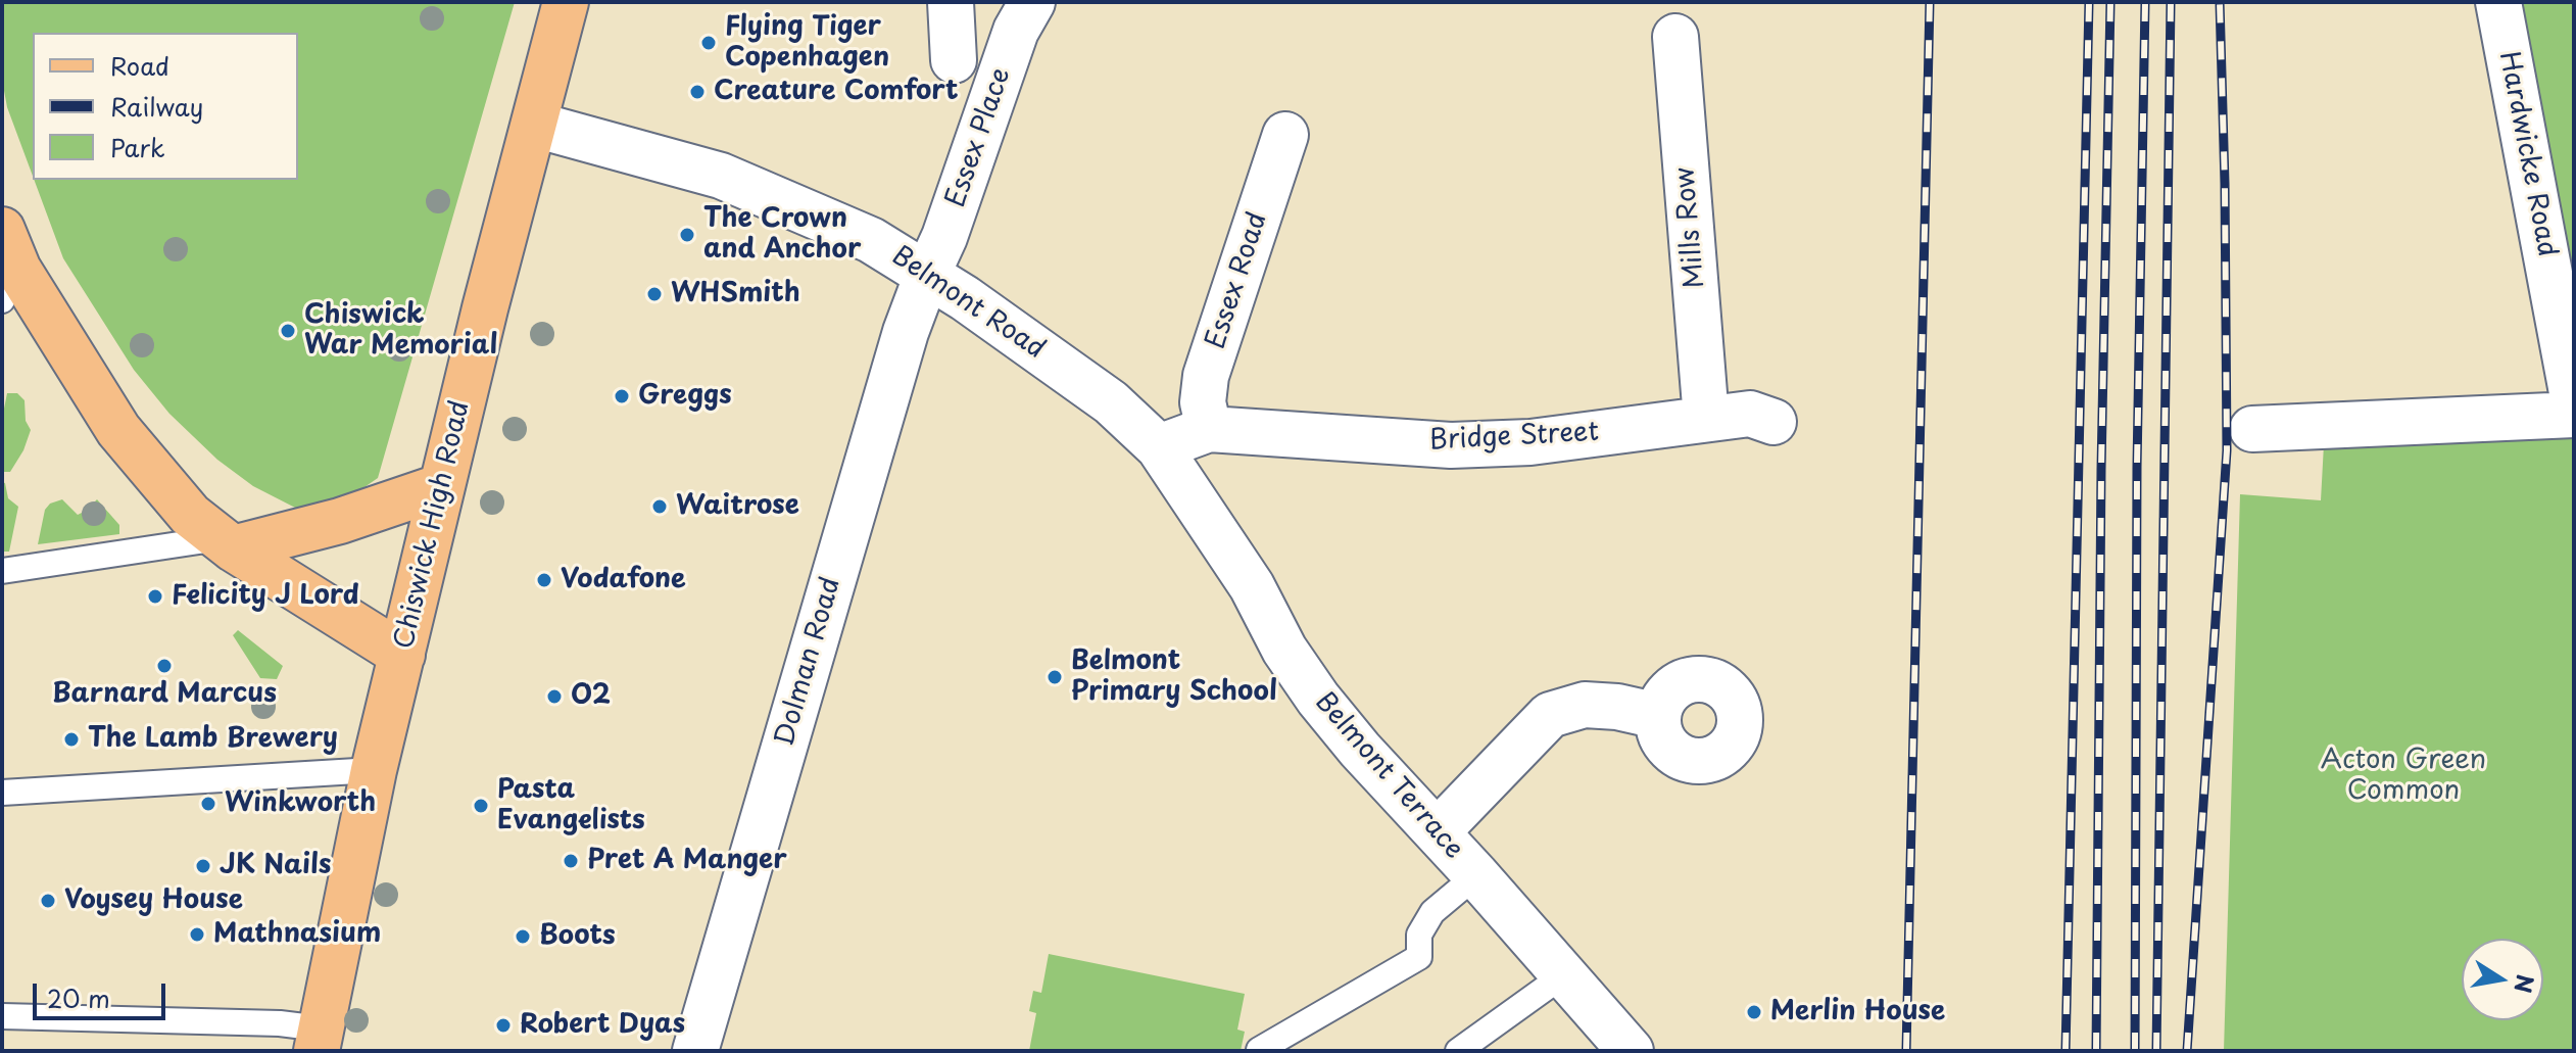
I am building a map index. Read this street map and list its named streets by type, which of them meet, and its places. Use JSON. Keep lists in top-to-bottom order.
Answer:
{
  "streets": {
    "main road": ["Chiswick High Road"],
    "street": [
      "Essex Place",
      "Hardwicke Road",
      "Mills Row",
      "Essex Road",
      "Belmont Road",
      "Bridge Street",
      "Dolman Road",
      "Belmont Terrace"
    ]
  },
  "crossings": [
    ["Essex Place", "Belmont Road"],
    ["Essex Place", "Dolman Road"],
    ["Mills Row", "Bridge Street"],
    ["Essex Road", "Bridge Street"],
    ["Belmont Road", "Bridge Street"],
    ["Belmont Road", "Chiswick High Road"],
    ["Belmont Road", "Dolman Road"],
    ["Belmont Road", "Belmont Terrace"],
    ["Bridge Street", "Belmont Terrace"]
  ],
  "parks": ["Acton Green Common"],
  "places": [
    "Flying Tiger Copenhagen",
    "Creature Comfort",
    "The Crown and Anchor",
    "WHSmith",
    "Chiswick War Memorial",
    "Greggs",
    "Waitrose",
    "Vodafone",
    "Felicity J Lord",
    "Barnard Marcus",
    "Belmont Primary School",
    "O2",
    "The Lamb Brewery",
    "Winkworth",
    "Pasta Evangelists",
    "Pret A Manger",
    "JK Nails",
    "Voysey House",
    "Mathnasium",
    "Boots",
    "Merlin House",
    "Robert Dyas"
  ],
  "legend": ["Road", "Railway", "Park"],
  "scale_bar": "20 m",
  "north": "right"
}
